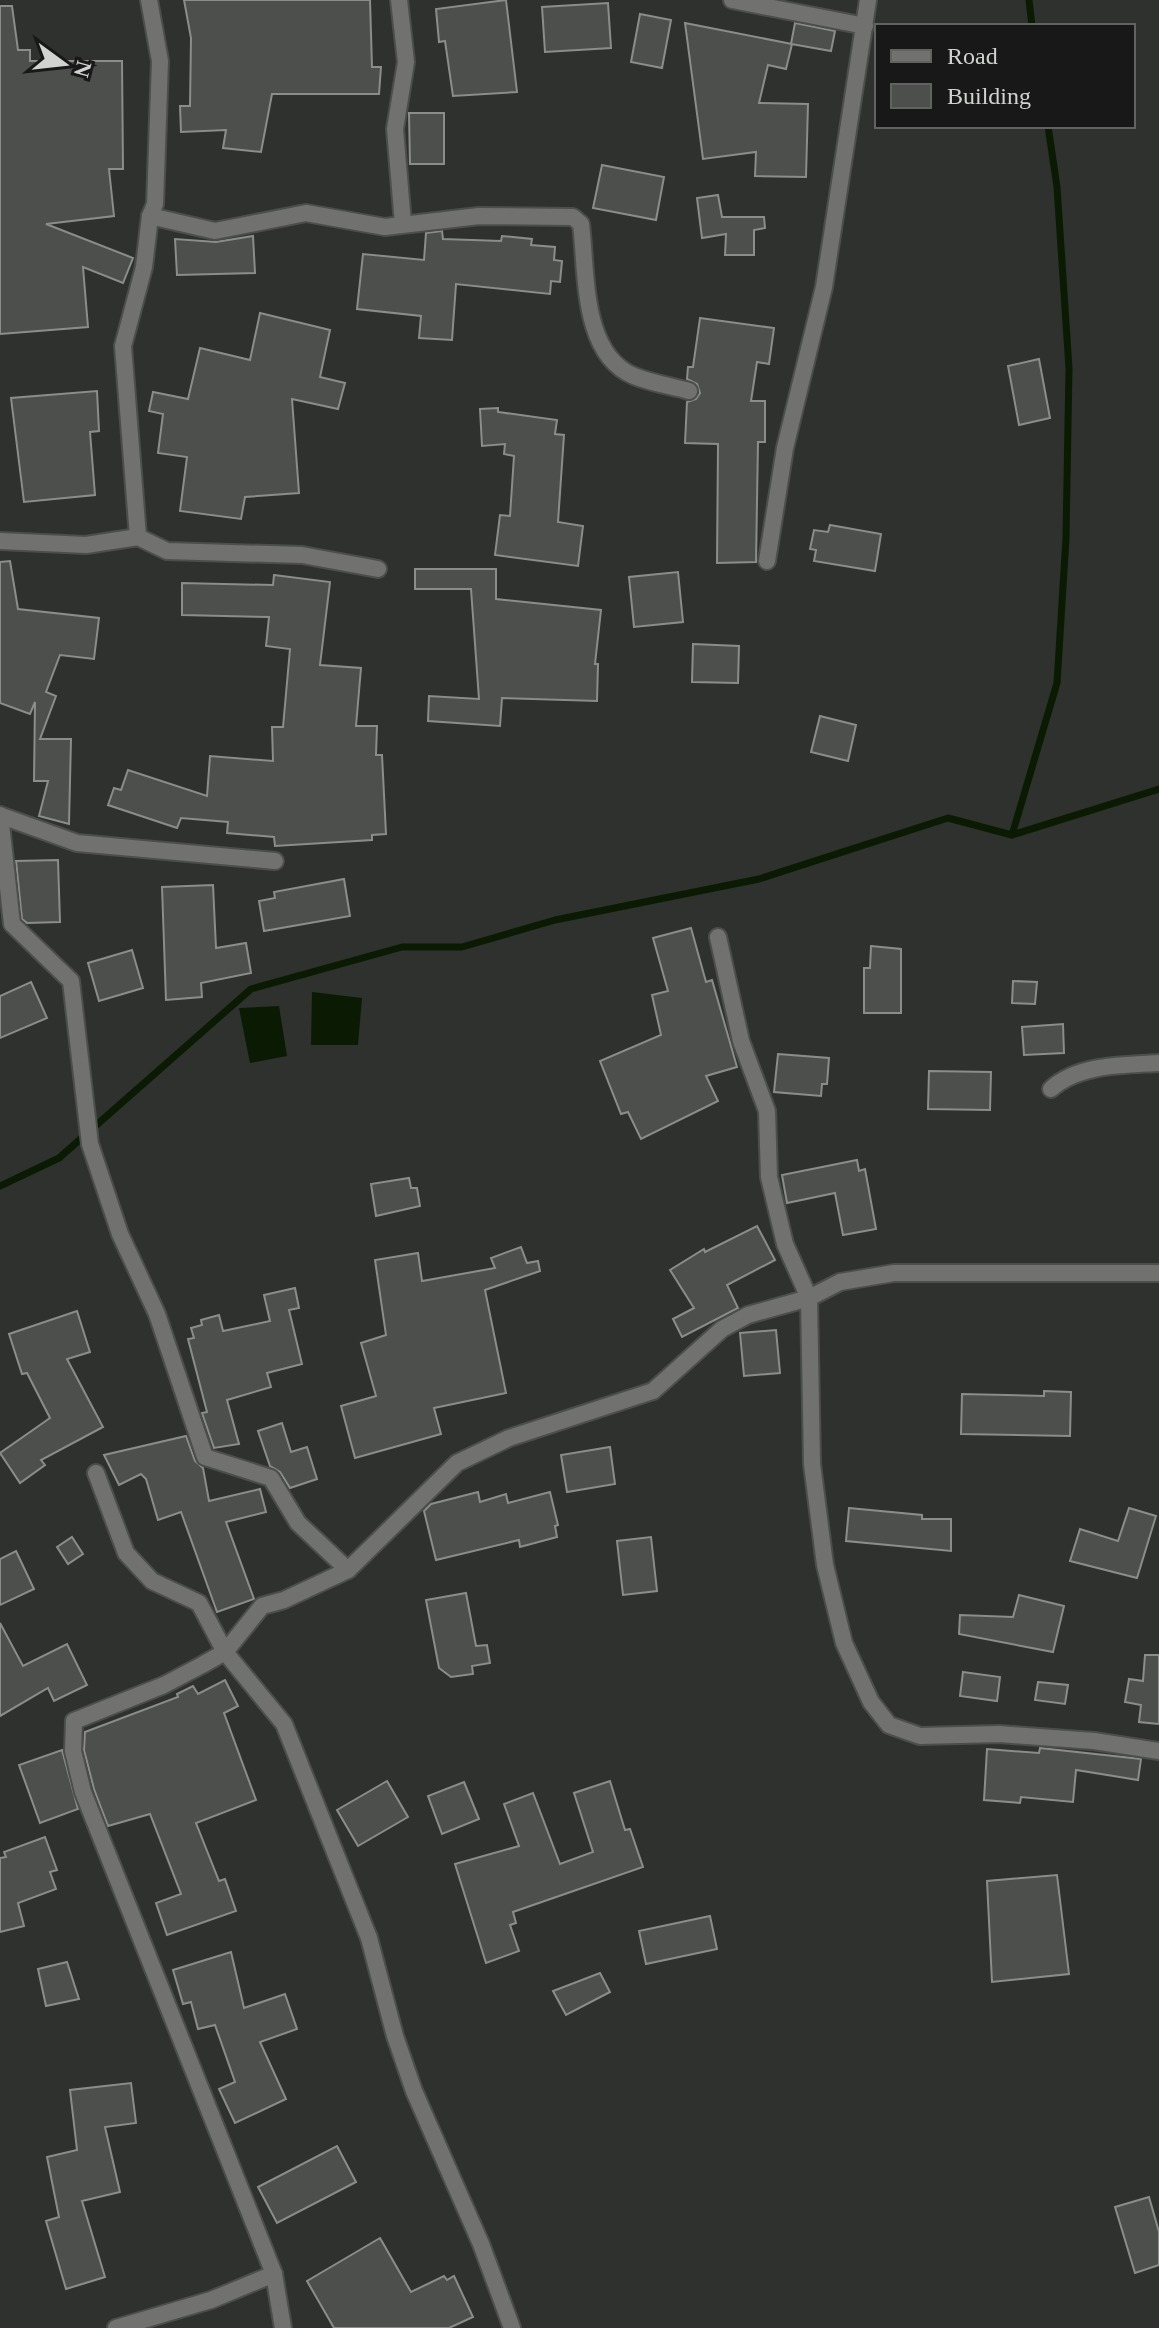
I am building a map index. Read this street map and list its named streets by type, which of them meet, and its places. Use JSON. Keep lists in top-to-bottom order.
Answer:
{
  "legend": ["Road", "Building"],
  "north": "right"
}
